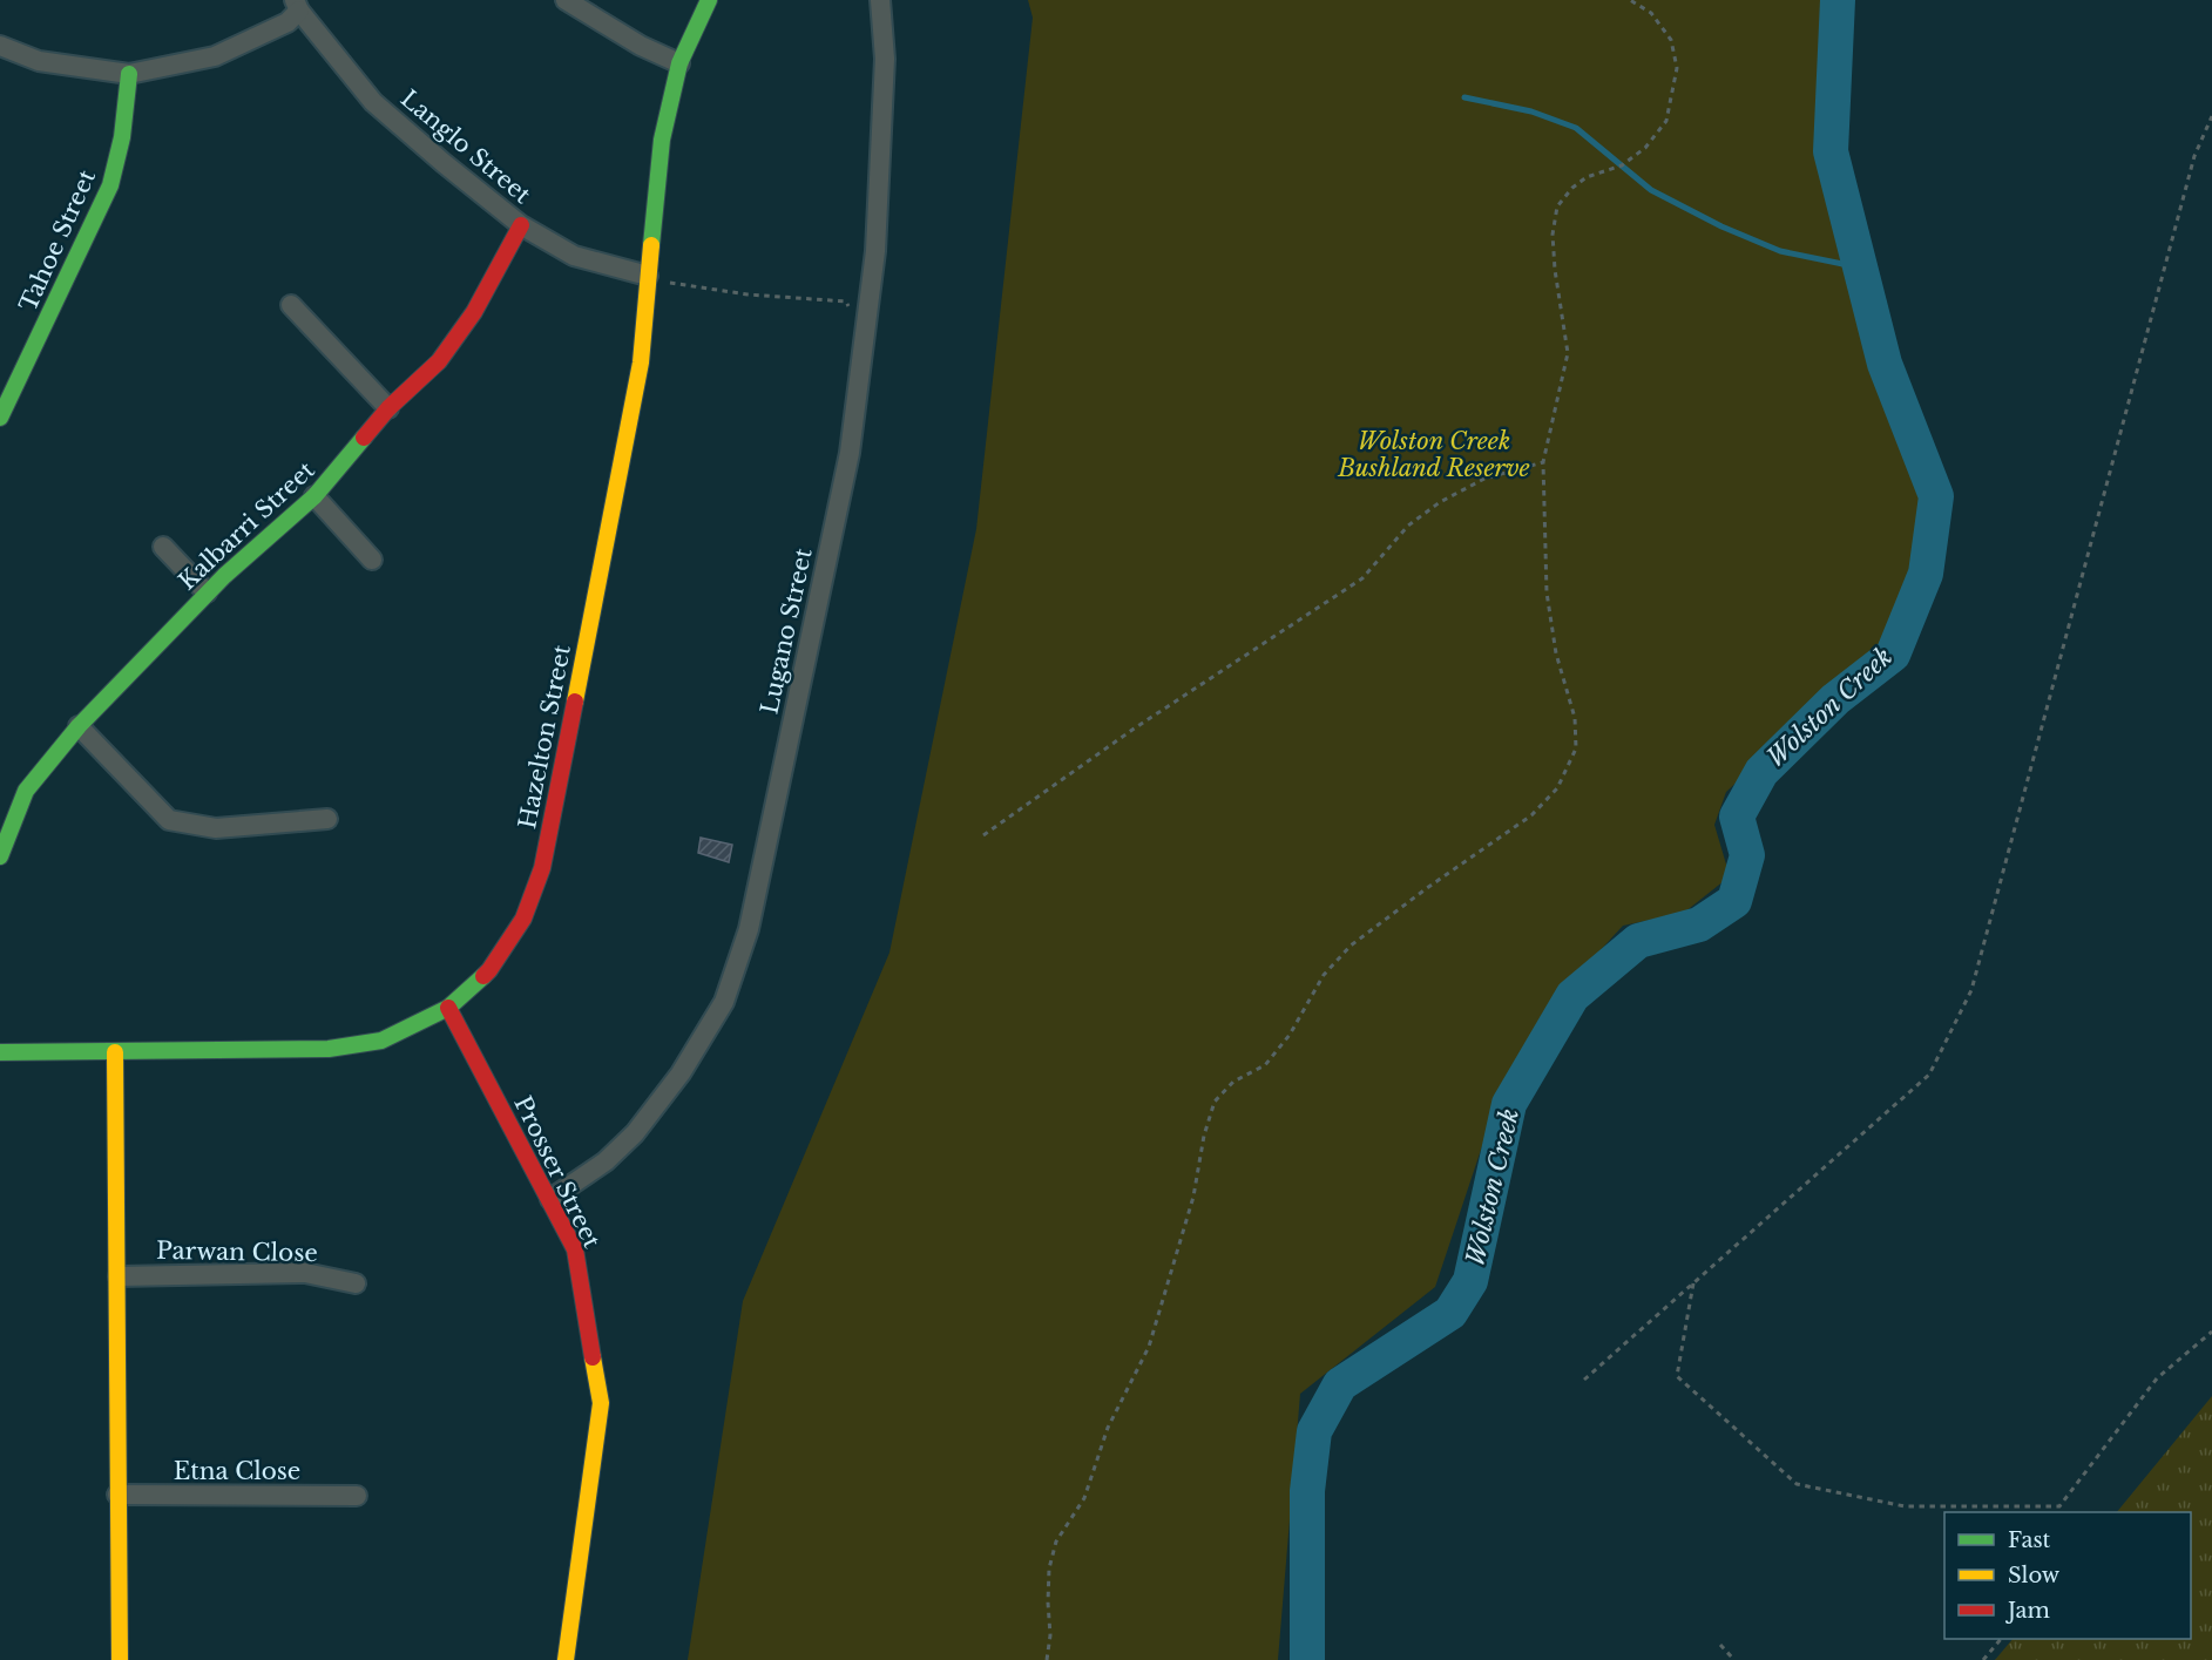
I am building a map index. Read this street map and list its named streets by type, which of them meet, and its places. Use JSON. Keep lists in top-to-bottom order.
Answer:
{
  "streets": {
    "street": [
      "Langlo Street",
      "Tahoe Street",
      "Kalbarri Street",
      "Lugano Street",
      "Hazelton Street",
      "Prosser Street",
      "Parwan Close",
      "Etna Close"
    ]
  },
  "crossings": [
    ["Langlo Street", "Kalbarri Street"],
    ["Langlo Street", "Hazelton Street"],
    ["Lugano Street", "Prosser Street"],
    ["Hazelton Street", "Prosser Street"]
  ],
  "water": ["Wolston Creek"],
  "parks": ["Wolston Creek Bushland Reserve"],
  "legend": ["Fast", "Slow", "Jam"]
}
